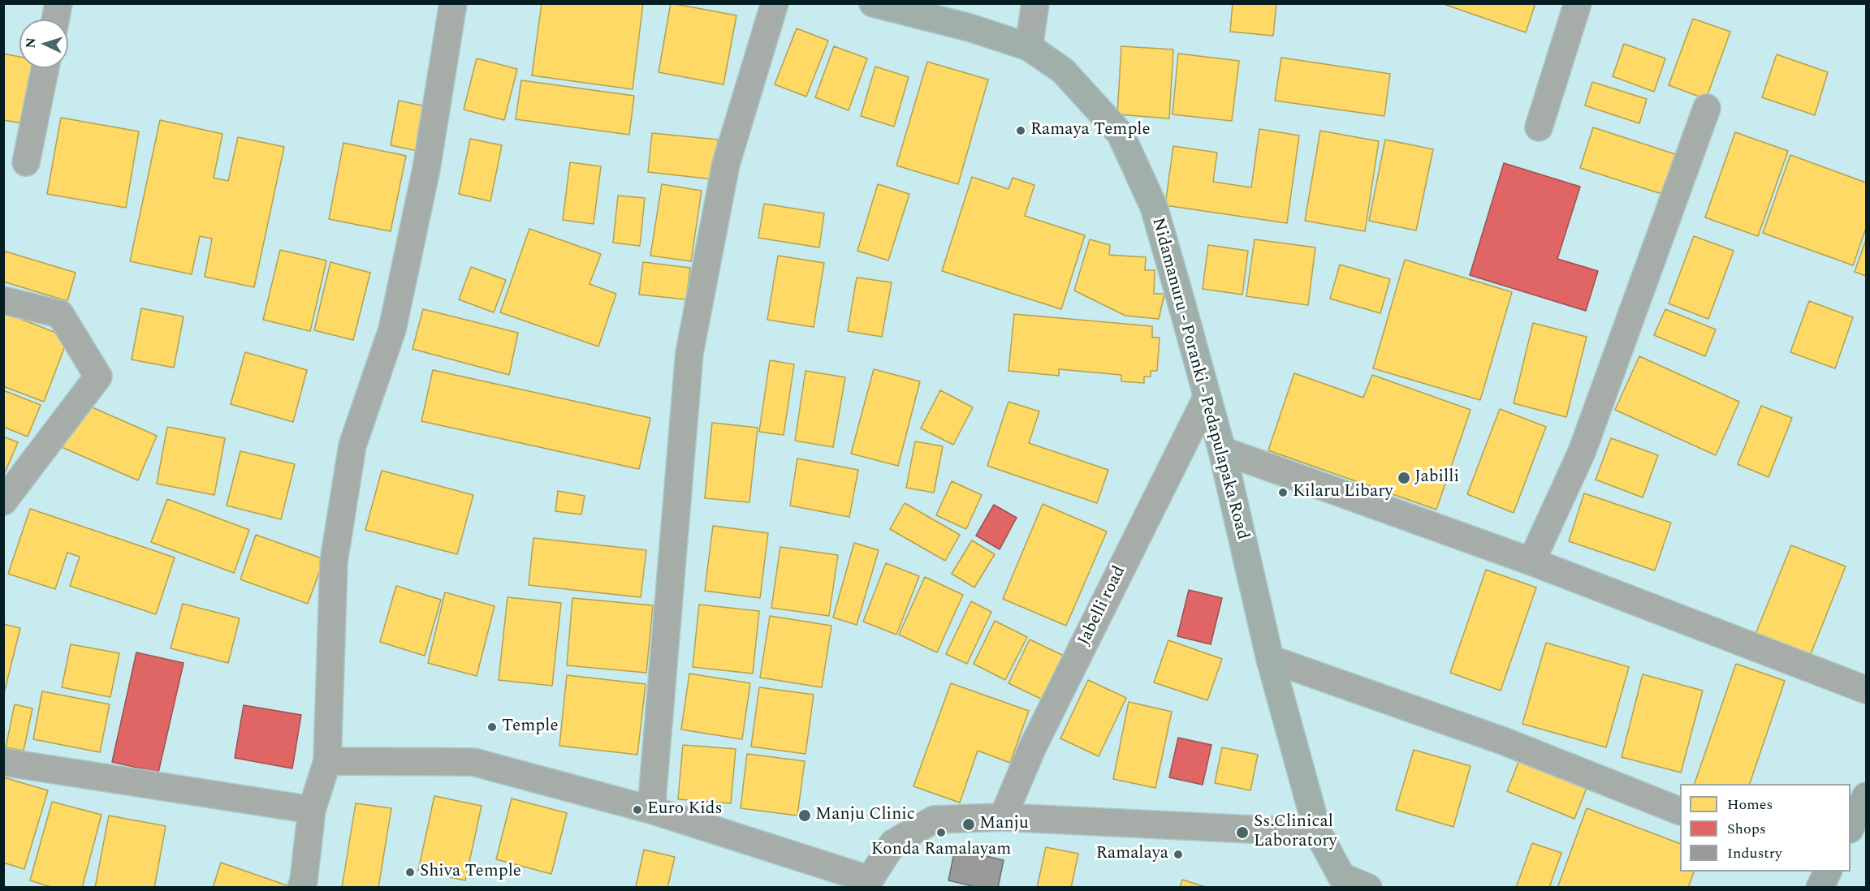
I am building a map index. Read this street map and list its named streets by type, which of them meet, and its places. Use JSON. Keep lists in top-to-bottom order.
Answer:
{
  "streets": {
    "main road": ["Nidamanuru - Poranki - Pedapulapaka Road"],
    "street": ["Jabelli road"]
  },
  "crossings": [
    ["Nidamanuru - Poranki - Pedapulapaka Road", "Jabelli road"]
  ],
  "places": [
    "Ramaya Temple",
    "Jabilli",
    "Kilaru Libary",
    "Temple",
    "Euro Kids",
    "Manju Clinic",
    "Manju",
    "Konda Ramalayam",
    "Ss.Clinical Laboratory",
    "Ramalaya",
    "Shiva Temple"
  ],
  "legend": ["Homes", "Shops", "Industry"],
  "north": "left"
}
